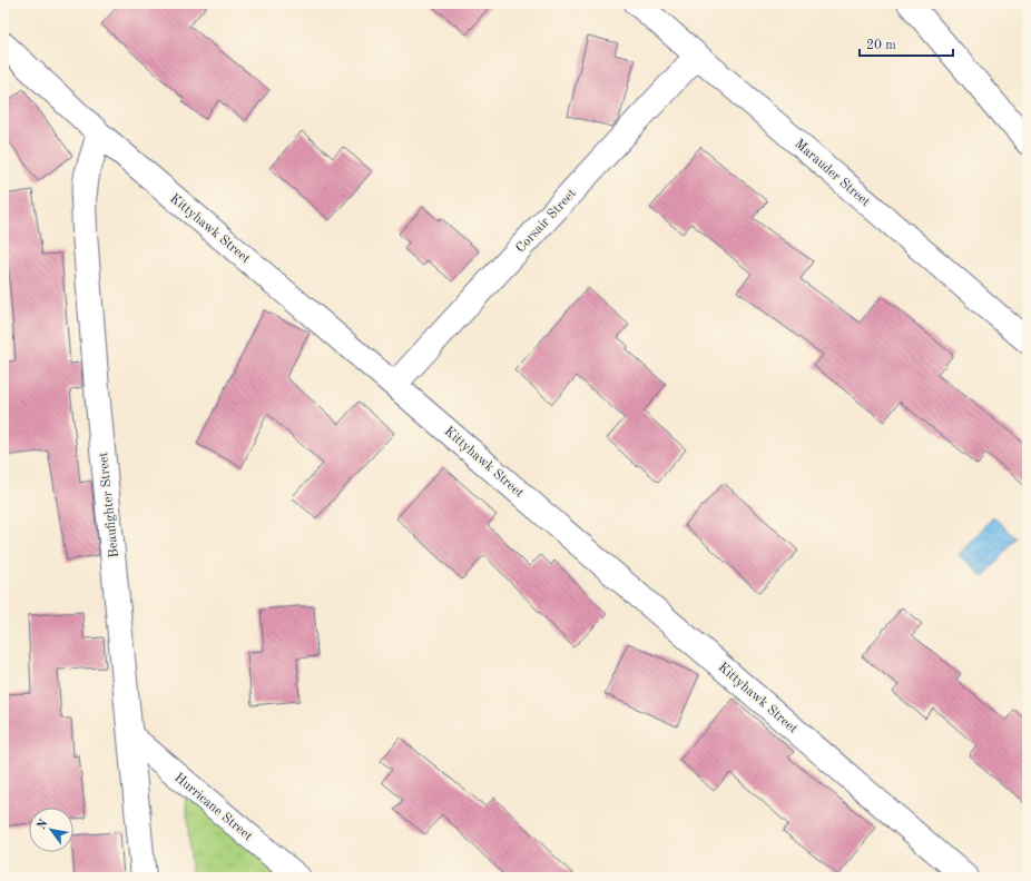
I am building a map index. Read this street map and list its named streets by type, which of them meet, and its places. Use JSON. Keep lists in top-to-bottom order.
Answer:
{
  "streets": {
    "main road": [
      "Marauder Street",
      "Corsair Street",
      "Kittyhawk Street",
      "Beaufighter Street",
      "Hurricane Street"
    ]
  },
  "crossings": [
    ["Marauder Street", "Corsair Street"],
    ["Corsair Street", "Kittyhawk Street"],
    ["Kittyhawk Street", "Beaufighter Street"],
    ["Beaufighter Street", "Hurricane Street"]
  ],
  "scale_bar": "20 m",
  "north": "top left"
}
